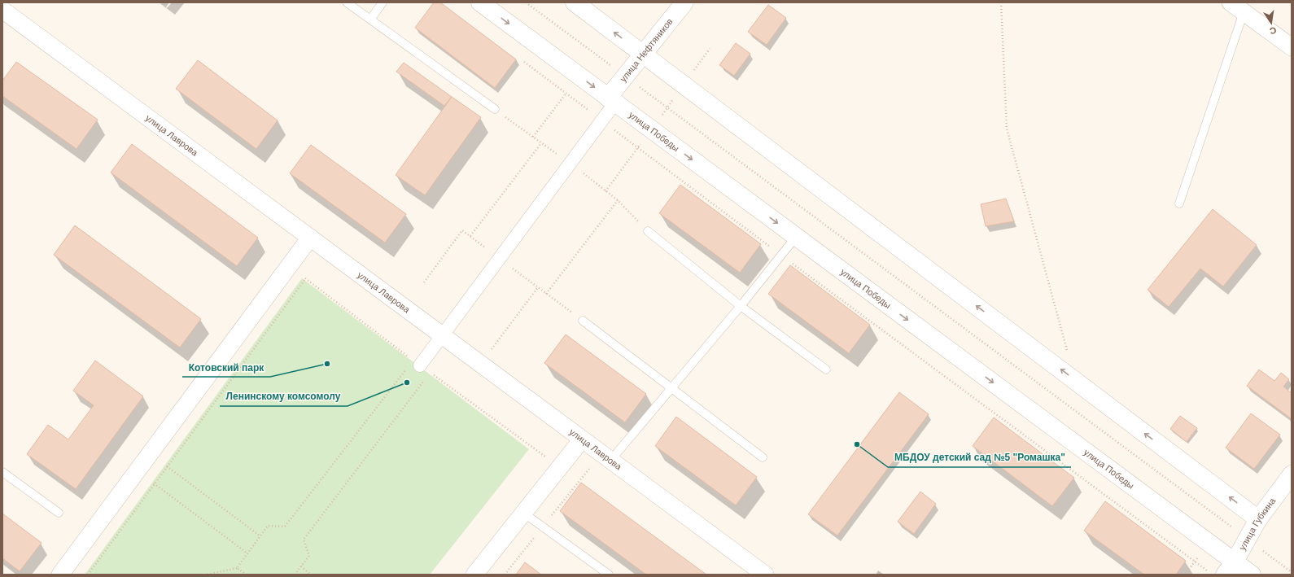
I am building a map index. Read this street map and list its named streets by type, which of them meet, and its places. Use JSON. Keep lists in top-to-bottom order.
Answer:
{
  "streets": {
    "street": [
      "улица Нефтяников",
      "улица Победы",
      "улица Лаврова",
      "улица Губкина"
    ]
  },
  "crossings": [
    ["улица Нефтяников", "улица Победы"],
    ["улица Победы", "улица Губкина"]
  ],
  "places": ["Котовский парк", "Ленинскому комсомолу", "МБДОУ детский сад №5 \"Ромашка\""],
  "north": "bottom"
}
